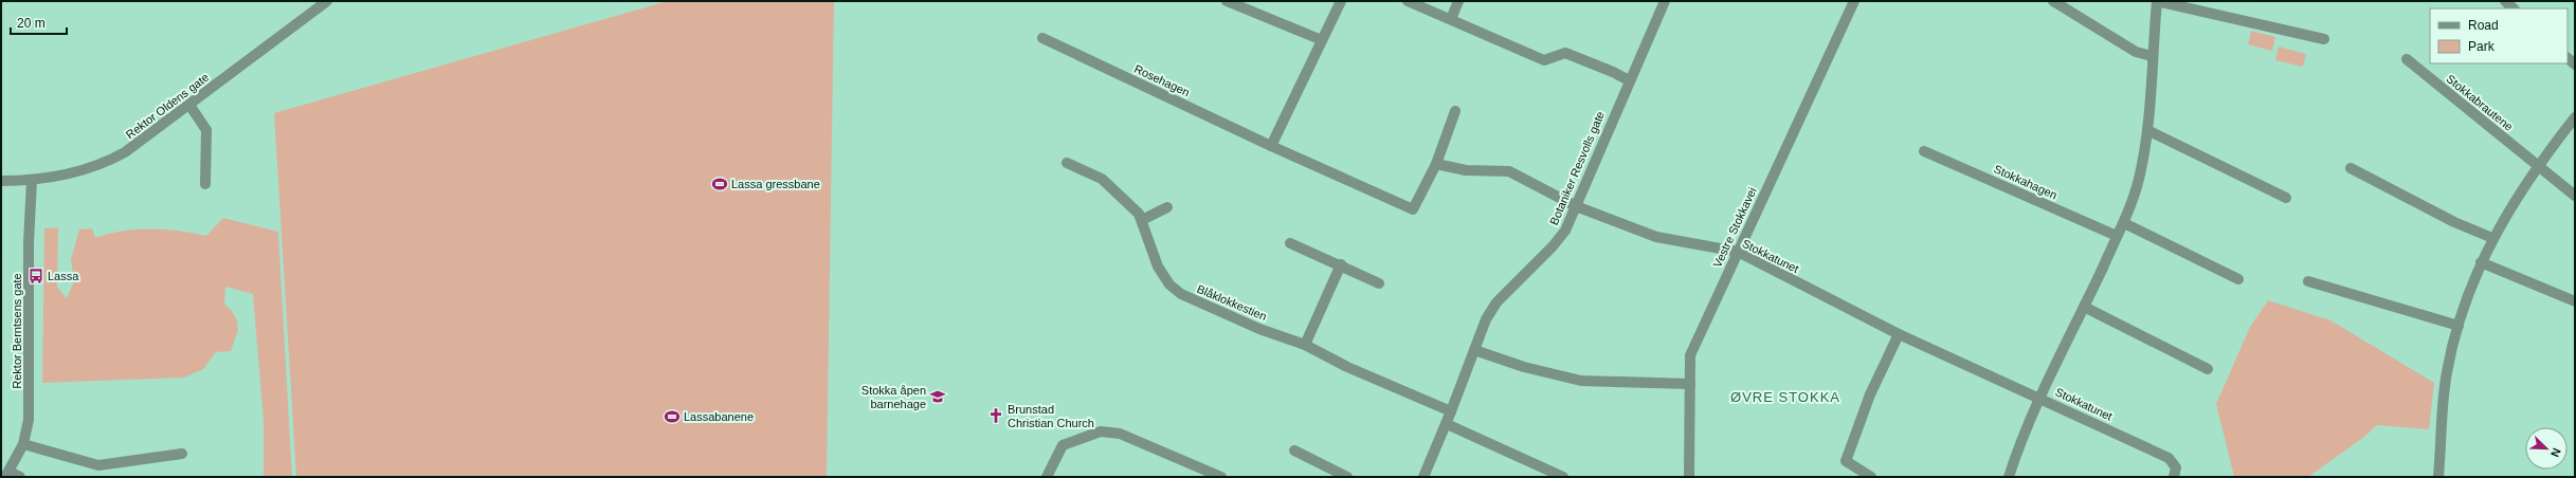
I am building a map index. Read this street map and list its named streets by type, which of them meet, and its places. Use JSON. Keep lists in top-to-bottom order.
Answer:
{
  "streets": {
    "street": [
      "Rosehagen",
      "Stokkabrautene",
      "Rektor Oldens gate",
      "Botaniker Resvolls gate",
      "Stokkahagen",
      "Vestre Stokkavei",
      "Stokkatunet",
      "Blåklokkestien",
      "Rektor Berntsens gate"
    ]
  },
  "crossings": [
    ["Rektor Oldens gate", "Rektor Berntsens gate"],
    ["Botaniker Resvolls gate", "Stokkatunet"],
    ["Botaniker Resvolls gate", "Blåklokkestien"],
    ["Vestre Stokkavei", "Stokkatunet"]
  ],
  "districts": ["ØVRE STOKKA"],
  "places": {
    "sports": ["Lassa gressbane", "Lassabanene"],
    "bus stop": ["Lassa"],
    "school or university": ["Stokka åpen barnehage"],
    "church": ["Brunstad Christian Church"]
  },
  "legend": ["Road", "Park"],
  "scale_bar": "20 m",
  "north": "bottom right"
}
